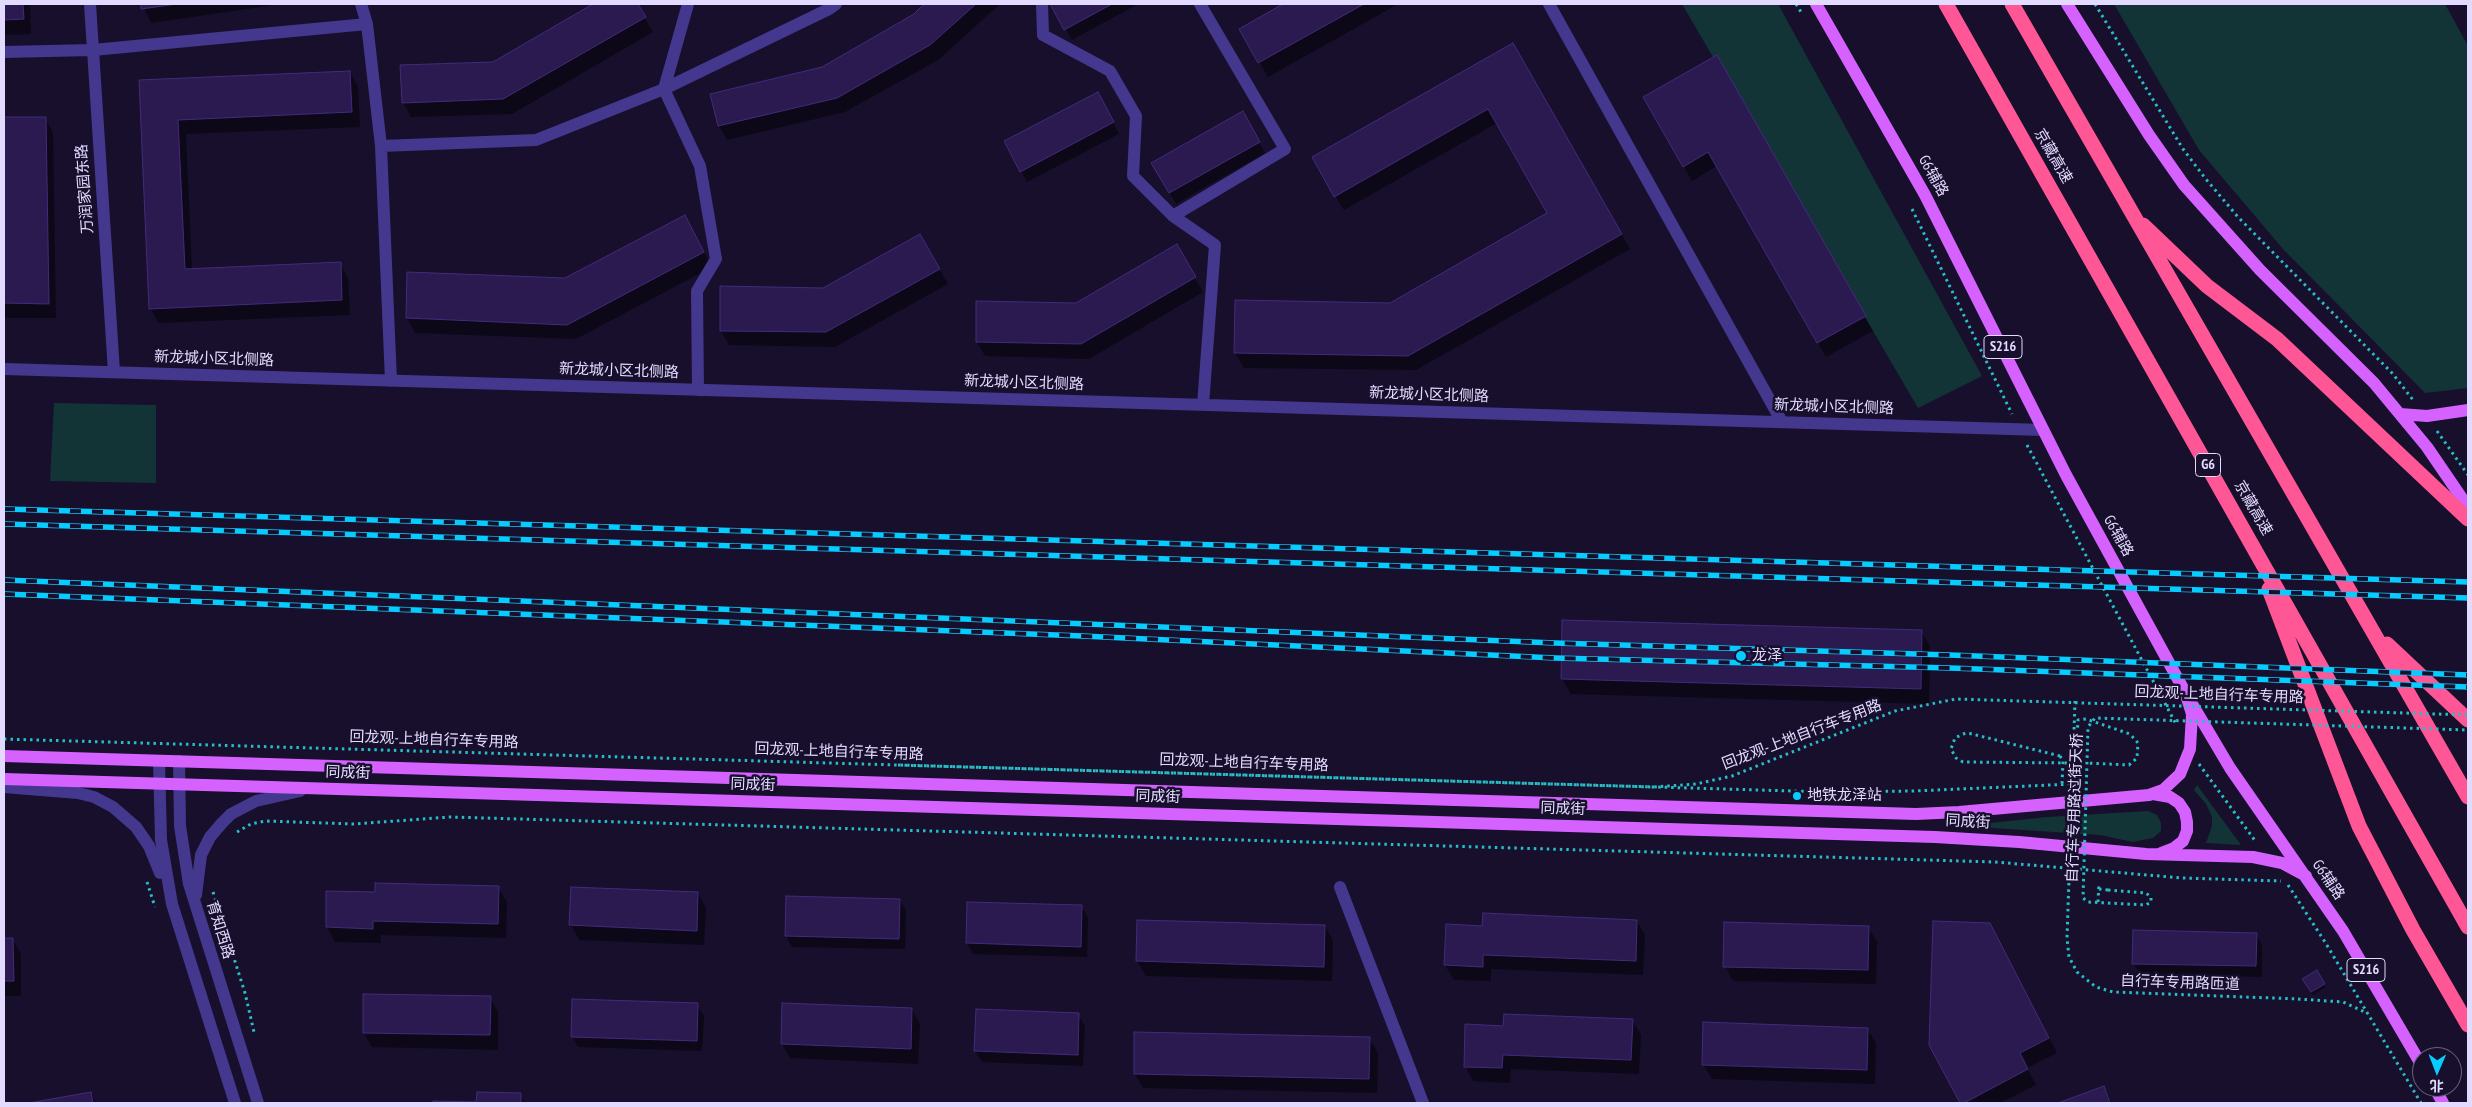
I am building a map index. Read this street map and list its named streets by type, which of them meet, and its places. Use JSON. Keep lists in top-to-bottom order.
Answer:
{
  "streets": {
    "highway": ["京藏高速", "G6"],
    "main road": ["G6辅路", "S216", "同成街"],
    "street": ["万润家园东路", "新龙城小区北侧路", "育知西路"],
    "path": ["回龙观-上地自行车专用路", "自行车专用路过街天桥", "自行车专用路匝道"]
  },
  "crossings": [
    ["G6辅路", "新龙城小区北侧路"],
    ["G6辅路", "同成街"],
    ["万润家园东路", "新龙城小区北侧路"],
    ["回龙观-上地自行车专用路", "自行车专用路匝道"],
    ["同成街", "育知西路"]
  ],
  "places": ["龙泽", "地铁龙泽站"],
  "north": "bottom"
}
